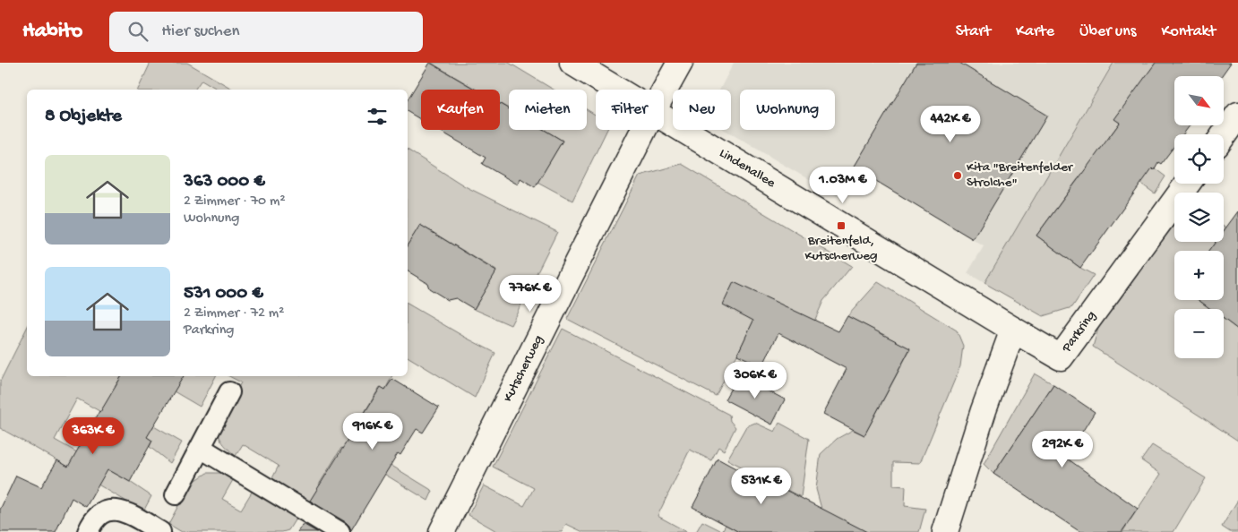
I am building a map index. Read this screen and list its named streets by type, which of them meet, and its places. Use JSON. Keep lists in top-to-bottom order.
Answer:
{
  "streets": {
    "street": ["Lindenallee", "Parkring", "Kutscherweg"]
  },
  "crossings": [
    ["Lindenallee", "Parkring"]
  ],
  "places": {
    "other": ["Kita \"Breitenfelder Strolche\""],
    "transit": ["Breitenfeld, Kutscherweg"]
  },
  "north": "bottom right",
  "page": {
    "header": "Habito",
    "search": "Hier suchen",
    "nav": [
      "Start",
      "Karte",
      "Über uns",
      "Kontakt"
    ],
    "map_buttons": ["+", "−"],
    "chip": [
      "Kaufen",
      "Mieten",
      "Filter",
      "Neu",
      "Wohnung"
    ],
    "heading": "8 Objekte",
    "price": [
      "442K €",
      "1.03M €",
      "776K €",
      "306K €",
      "916K €",
      "363K €",
      "292K €",
      "531K €"
    ],
    "list": [
      {
        "name": "363 000 €",
        "note": "2 Zimmer · 70 m² · Wohnung"
      },
      {
        "name": "531 000 €",
        "note": "2 Zimmer · 72 m² · Parkring"
      }
    ]
  }
}
